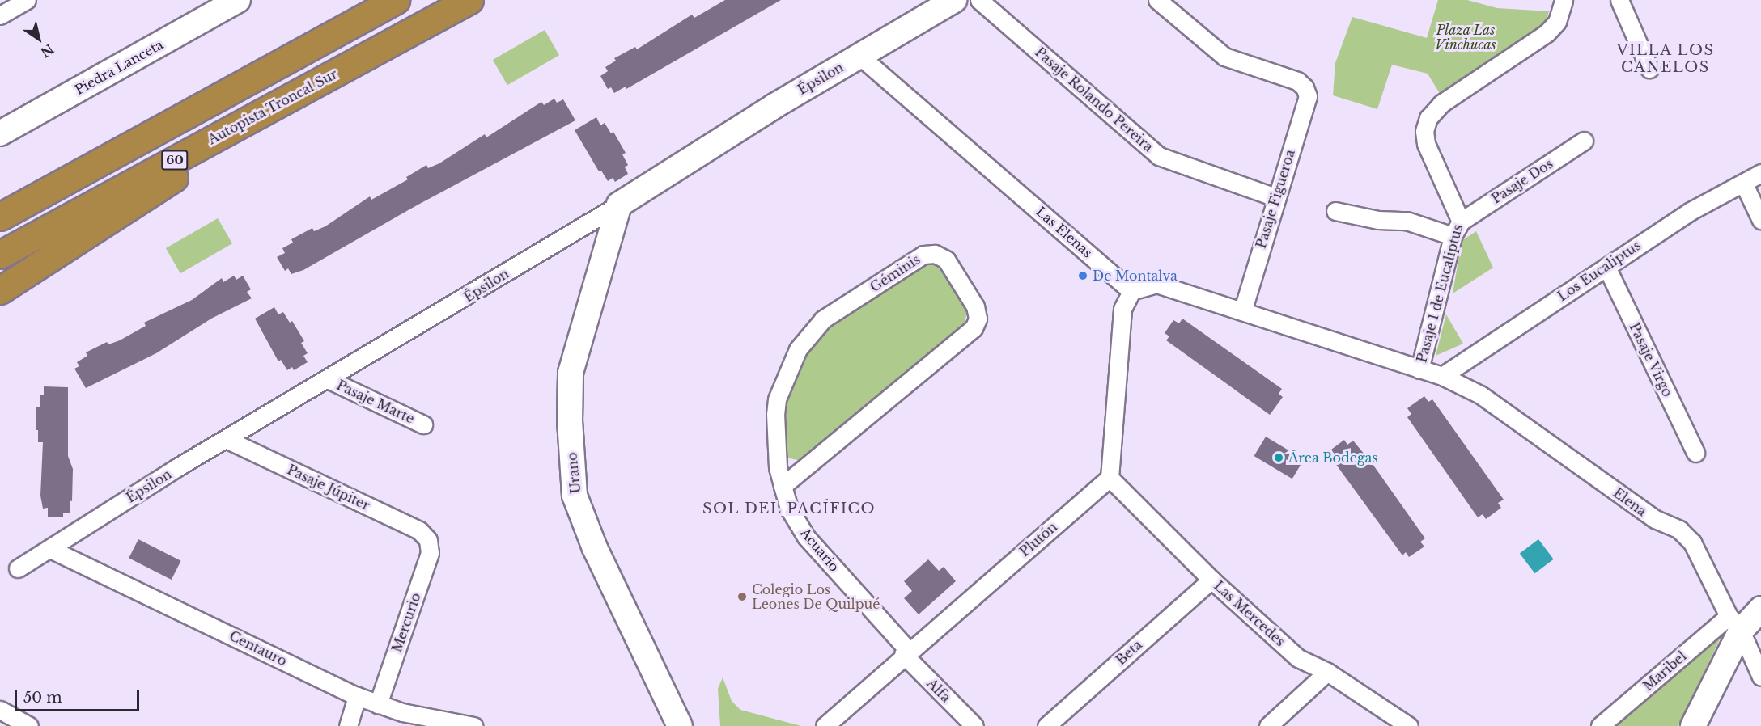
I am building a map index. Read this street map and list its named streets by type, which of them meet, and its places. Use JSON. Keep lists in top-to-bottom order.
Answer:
{
  "streets": {
    "highway": ["Autopista Troncal Sur", "60"],
    "street": [
      "Piedra Lanceta",
      "Épsilon",
      "Pasaje Rolando Pereira",
      "Pasaje Dos",
      "Pasaje Figueroa",
      "Las Elenas",
      "Los Eucaliptus",
      "Géminis",
      "Pasaje 1 de Eucaliptus",
      "Pasaje Virgo",
      "Pasaje Marte",
      "Urano",
      "Pasaje Júpiter",
      "Elena",
      "Plutón",
      "Acuario",
      "Las Mercedes",
      "Mercurio",
      "Centauro",
      "Beta",
      "Maribel",
      "Alfa"
    ]
  },
  "crossings": [
    ["Épsilon", "Las Elenas"],
    ["Épsilon", "Pasaje Marte"],
    ["Épsilon", "Urano"],
    ["Épsilon", "Pasaje Júpiter"],
    ["Épsilon", "Centauro"],
    ["Pasaje Rolando Pereira", "Pasaje Figueroa"],
    ["Pasaje Dos", "Pasaje 1 de Eucaliptus"],
    ["Los Eucaliptus", "Pasaje Virgo"],
    ["Los Eucaliptus", "Elena"],
    ["Géminis", "Acuario"],
    ["Pasaje Júpiter", "Mercurio"],
    ["Elena", "Maribel"],
    ["Plutón", "Acuario"],
    ["Plutón", "Las Mercedes"],
    ["Plutón", "Alfa"],
    ["Acuario", "Alfa"],
    ["Las Mercedes", "Beta"],
    ["Mercurio", "Centauro"]
  ],
  "districts": ["VILLA LOS CANELOS", "SOL DEL PACÍFICO"],
  "parks": ["Plaza Las Vinchucas"],
  "places": ["De Montalva", "Área Bodegas", "Colegio Los Leones De Quilpué"],
  "scale_bar": "50 m",
  "north": "bottom right"
}
